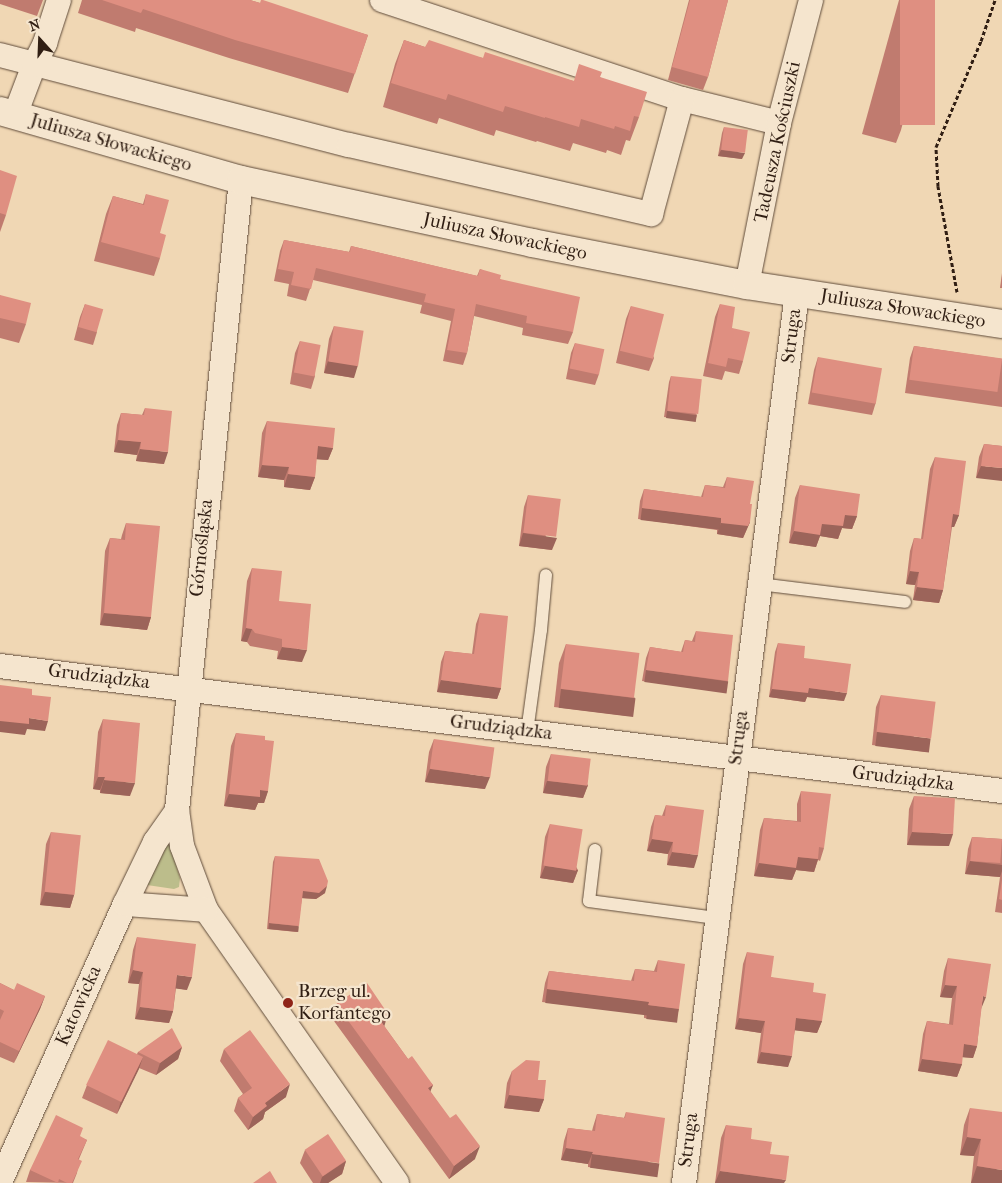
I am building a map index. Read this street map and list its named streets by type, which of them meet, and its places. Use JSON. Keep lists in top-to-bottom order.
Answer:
{
  "streets": {
    "street": [
      "Tadeusza Kościuszki",
      "Juliusza Słowackiego",
      "Struga",
      "Górnośląska",
      "Grudziądzka",
      "Katowicka"
    ]
  },
  "crossings": [
    ["Tadeusza Kościuszki", "Juliusza Słowackiego"],
    ["Juliusza Słowackiego", "Struga"],
    ["Juliusza Słowackiego", "Górnośląska"],
    ["Struga", "Grudziądzka"],
    ["Górnośląska", "Grudziądzka"],
    ["Górnośląska", "Katowicka"]
  ],
  "places": ["Brzeg ul. Korfantego"],
  "north": "top"
}
